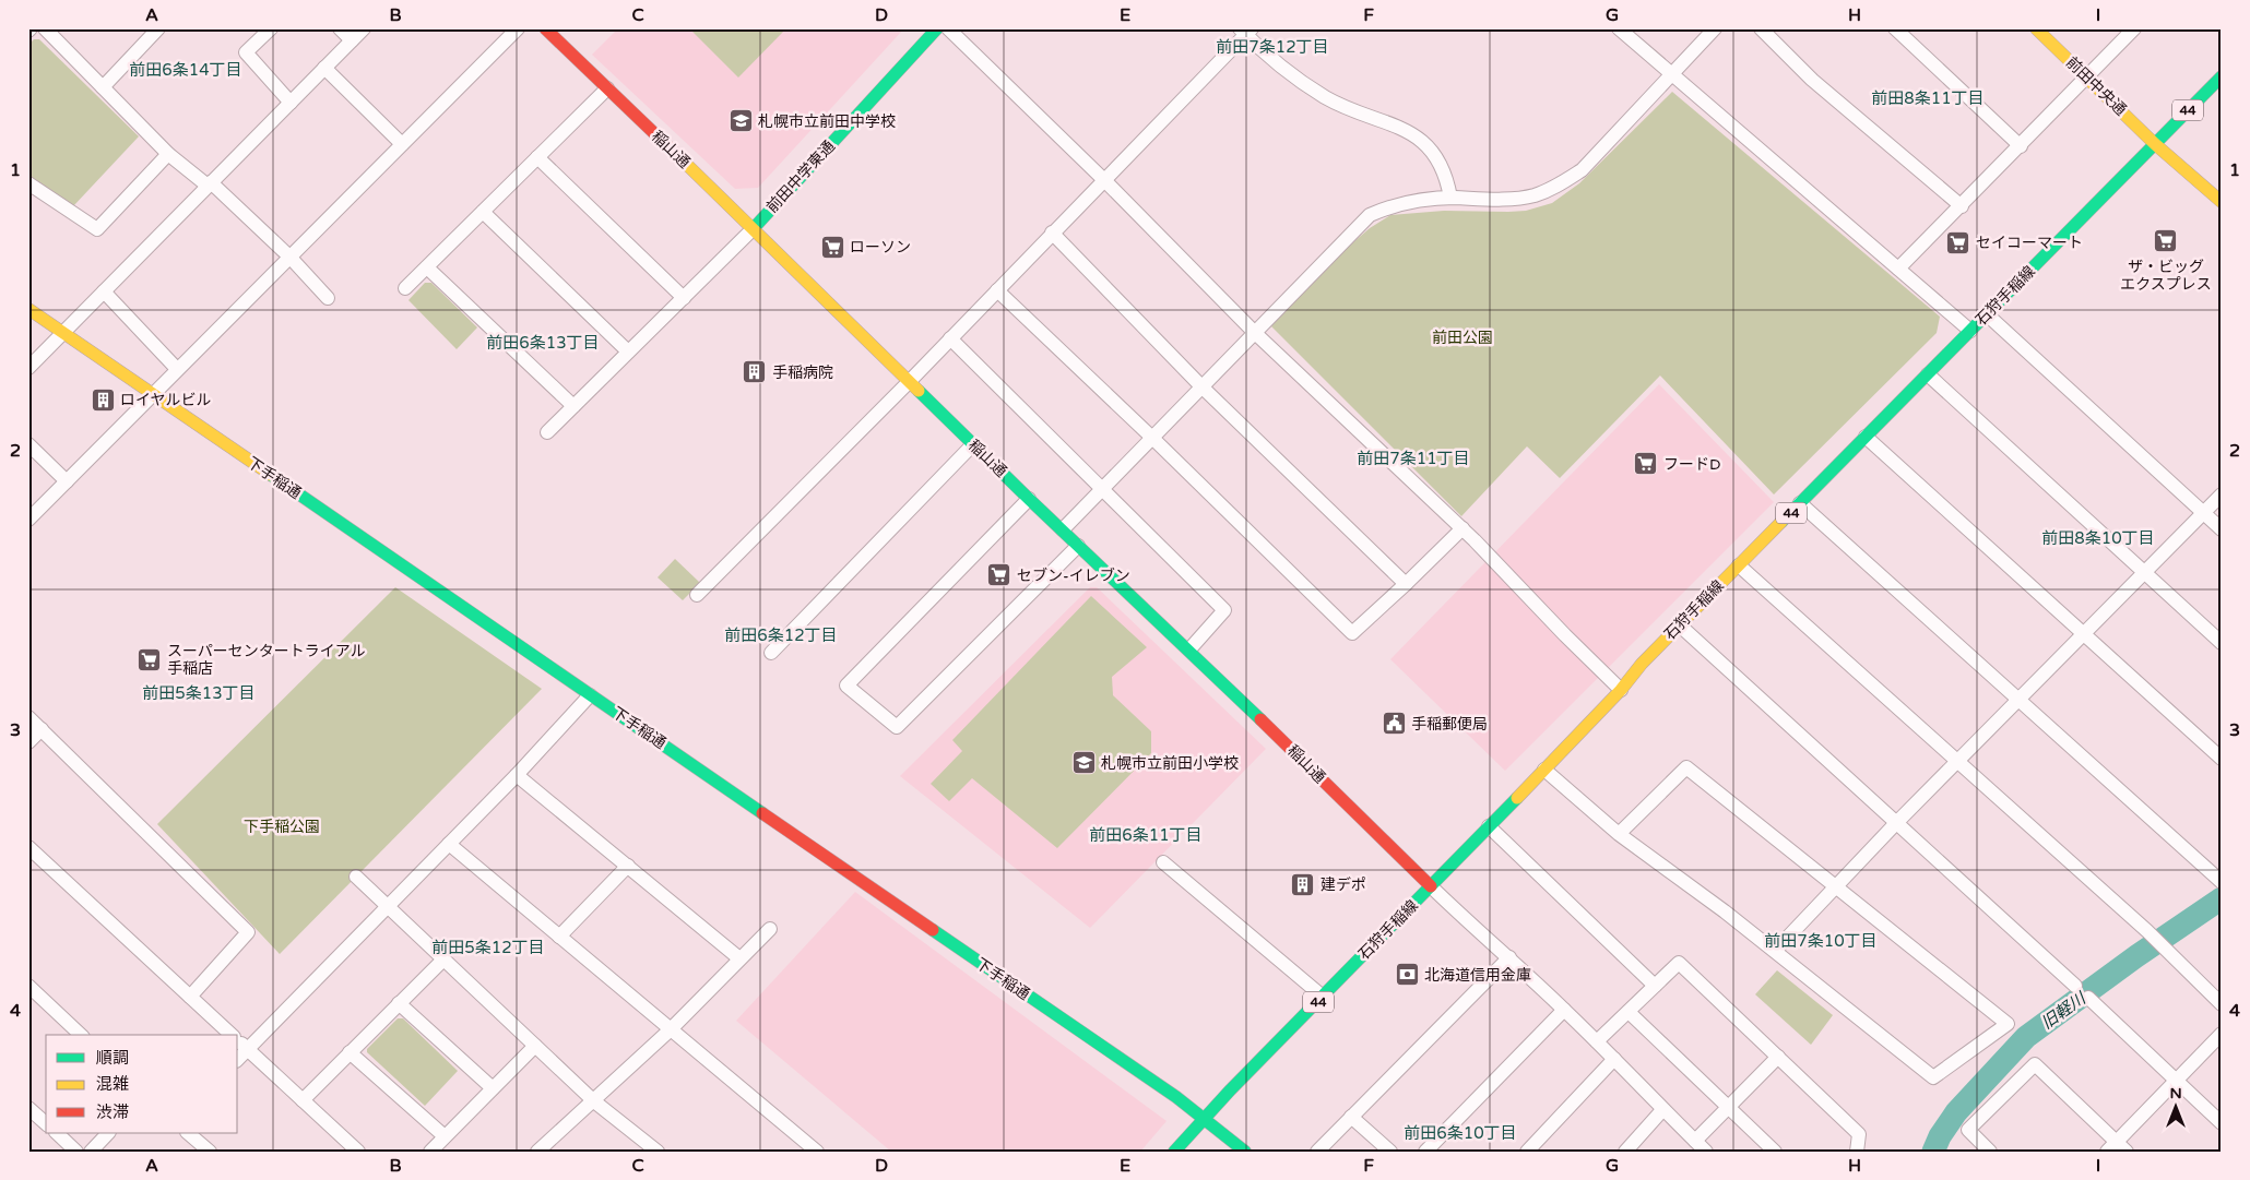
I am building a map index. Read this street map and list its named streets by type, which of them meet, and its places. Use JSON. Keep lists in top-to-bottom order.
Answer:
{
  "streets": {
    "street": [
      "前田中央通",
      "44",
      "稲山通",
      "前田中学東通",
      "石狩手稲線",
      "下手稲通"
    ]
  },
  "crossings": [
    ["前田中央通", "石狩手稲線"],
    ["稲山通", "前田中学東通"],
    ["稲山通", "石狩手稲線"],
    ["石狩手稲線", "下手稲通"]
  ],
  "districts": [
    "前田7条12丁目",
    "前田6条14丁目",
    "前田8条11丁目",
    "前田6条13丁目",
    "前田7条11丁目",
    "前田8条10丁目",
    "前田6条12丁目",
    "前田5条13丁目",
    "前田6条11丁目",
    "前田7条10丁目",
    "前田5条12丁目",
    "前田6条10丁目"
  ],
  "water": ["旧軽川"],
  "parks": ["前田公園", "下手稲公園"],
  "places": {
    "school or university": ["札幌市立前田中学校", "札幌市立前田小学校"],
    "supermarket": [
      "ザ・ビッグ エクスプレス",
      "セイコーマート",
      "ローソン",
      "フードD",
      "セブン-イレブン",
      "スーパーセンタートライアル 手稲店"
    ],
    "building": ["手稲病院", "ロイヤルビル", "建デポ"],
    "public building": ["手稲郵便局"],
    "bank": ["北海道信用金庫"]
  },
  "legend": ["順調", "混雑", "渋滞"],
  "north": "top",
  "grid": {
    "columns": [
      "A",
      "B",
      "C",
      "D",
      "E",
      "F",
      "G",
      "H",
      "I"
    ],
    "rows": [
      "1",
      "2",
      "3",
      "4"
    ]
  }
}
